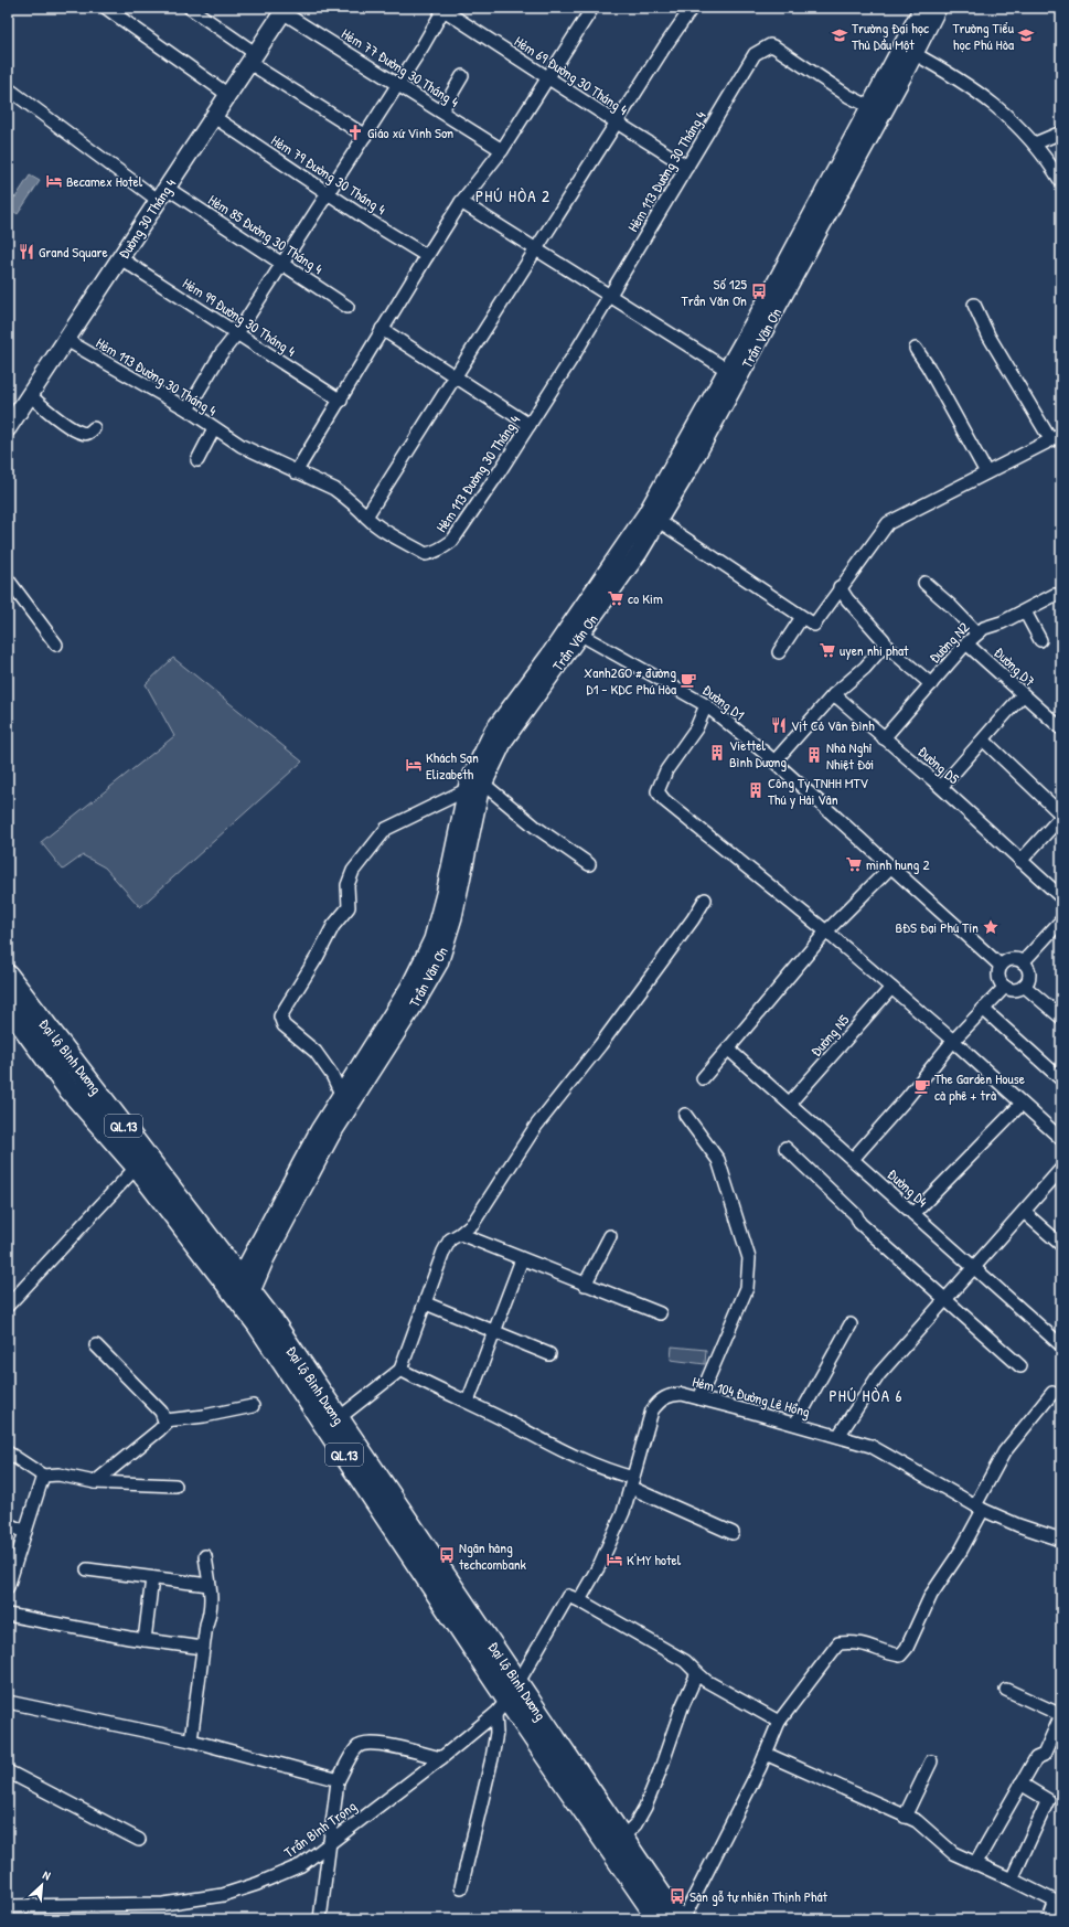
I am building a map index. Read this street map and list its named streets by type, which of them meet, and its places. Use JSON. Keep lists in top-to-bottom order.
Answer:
{
  "streets": {
    "highway": ["Đại lộ Bình Dương", "QL.13"],
    "street": [
      "Hẻm 77 Đường 30 Tháng 4",
      "Hẻm 69 Đường 30 Tháng 4",
      "Hẻm 113 Đường 30 Tháng 4",
      "Hẻm 79 Đường 30 Tháng 4",
      "Đường 30 Tháng 4",
      "Hẻm 85 Đường 30 Tháng 4",
      "Hẻm 99 Đường 30 Tháng 4",
      "Trần Văn Ơn",
      "Đường N2",
      "Đường D7",
      "Đường D1",
      "Đường D5",
      "Đường N5",
      "Đường D4",
      "Hẻm 104 Đường Lê Hồng",
      "Trần Bình Trọng"
    ]
  },
  "crossings": [
    ["Hẻm 77 Đường 30 Tháng 4", "Đường 30 Tháng 4"],
    ["Hẻm 69 Đường 30 Tháng 4", "Hẻm 113 Đường 30 Tháng 4"],
    ["Hẻm 113 Đường 30 Tháng 4", "Đường 30 Tháng 4"],
    ["Hẻm 113 Đường 30 Tháng 4", "Trần Văn Ơn"],
    ["Hẻm 79 Đường 30 Tháng 4", "Đường 30 Tháng 4"],
    ["Đường 30 Tháng 4", "Hẻm 85 Đường 30 Tháng 4"],
    ["Đường 30 Tháng 4", "Hẻm 99 Đường 30 Tháng 4"],
    ["Trần Văn Ơn", "Đường D1"],
    ["Trần Văn Ơn", "Đại lộ Bình Dương"],
    ["Đường N2", "Đường D7"],
    ["Đường N2", "Đường D5"],
    ["Đường N5", "Đường D4"],
    ["Đại lộ Bình Dương", "Trần Bình Trọng"]
  ],
  "districts": ["PHÚ HÒA 2", "PHÚ HÒA 6"],
  "places": {
    "school or university": ["Trường Đại học Thủ Dầu Một", "Trường Tiểu học Phú Hòa"],
    "church": ["Giáo xứ Vinh Sơn"],
    "hotel": ["Becamex Hotel", "Khách Sạn Elizabeth", "K'MY hotel"],
    "restaurant": ["Grand Square", "Vịt Cỏ Vân Đình"],
    "bus stop": ["Số 125 Trần Văn Ơn", "Ngân hàng techcombank", "Sàn gỗ tự nhiên Thịnh Phát"],
    "supermarket": ["co Kim", "uyen nhi phat", "minh hung 2"],
    "cafe": ["Xanh2GO # đường D1 - KDC Phú Hòa", "The Garden House cà phê + trà"],
    "building": ["Viettel Bình Dương", "Nhà Nghỉ Nhiệt Đới", "Công Ty TNHH MTV Thú y Hải Vân"],
    "place": ["BĐS Đại Phú Tín"]
  },
  "north": "top right"
}
